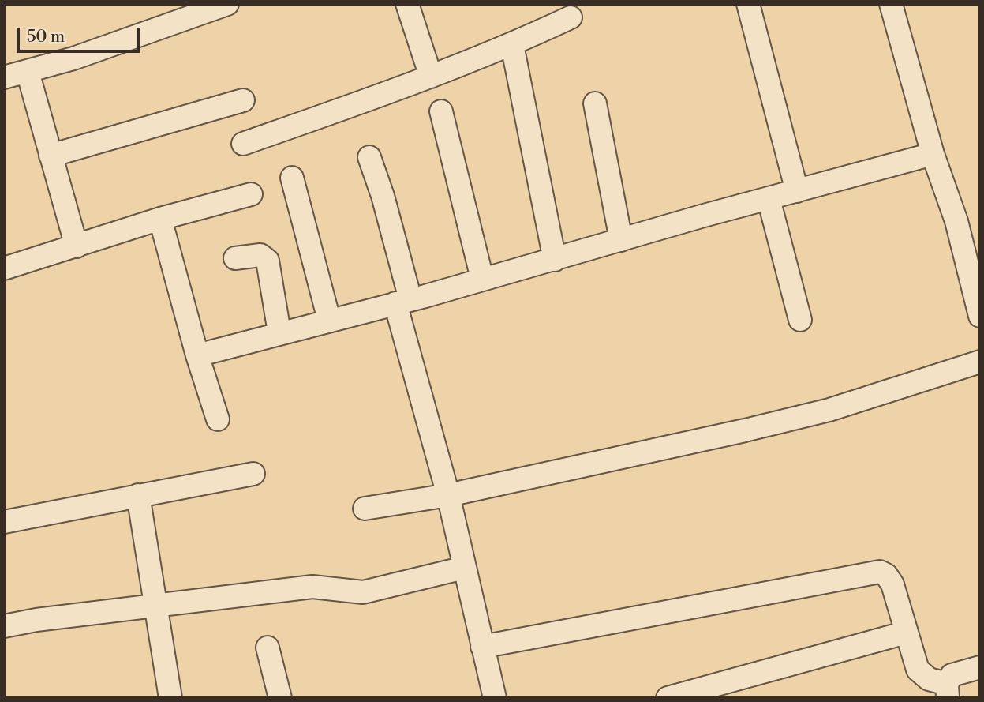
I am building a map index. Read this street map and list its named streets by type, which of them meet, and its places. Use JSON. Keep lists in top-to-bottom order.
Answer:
{
  "scale_bar": "50 m"
}
